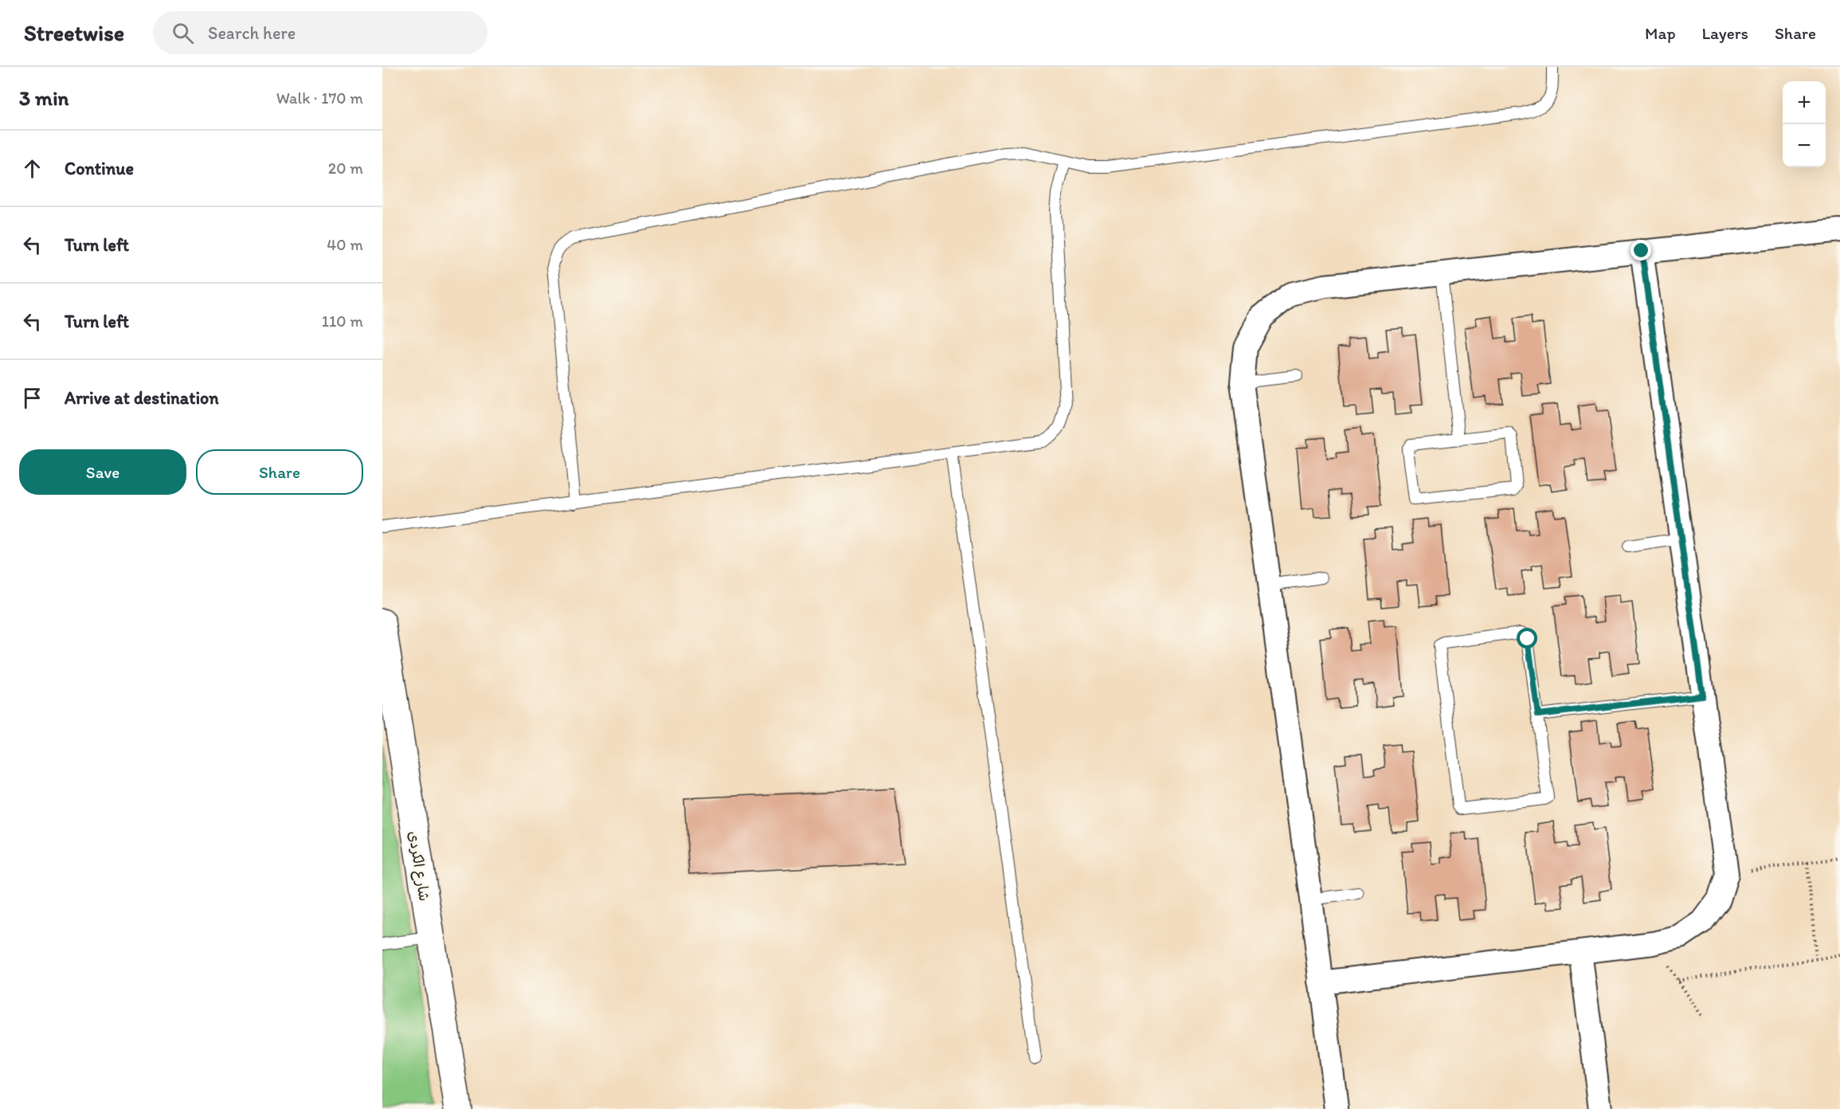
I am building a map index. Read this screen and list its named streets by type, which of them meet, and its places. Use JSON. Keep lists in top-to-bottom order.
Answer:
{
  "streets": {
    "street": ["شارع الكردى"]
  },
  "page": {
    "header": "Streetwise",
    "search": "Search here",
    "nav": ["Map", "Layers", "Share"],
    "heading": ["3 min", "Walk · 170 m"],
    "map_buttons": ["+", "−"],
    "list": [
      ["Continue", "20 m"],
      ["Turn left", "40 m"],
      ["Turn left", "110 m"],
      "Arrive at destination"
    ],
    "buttons": ["Save", "Share"]
  }
}
